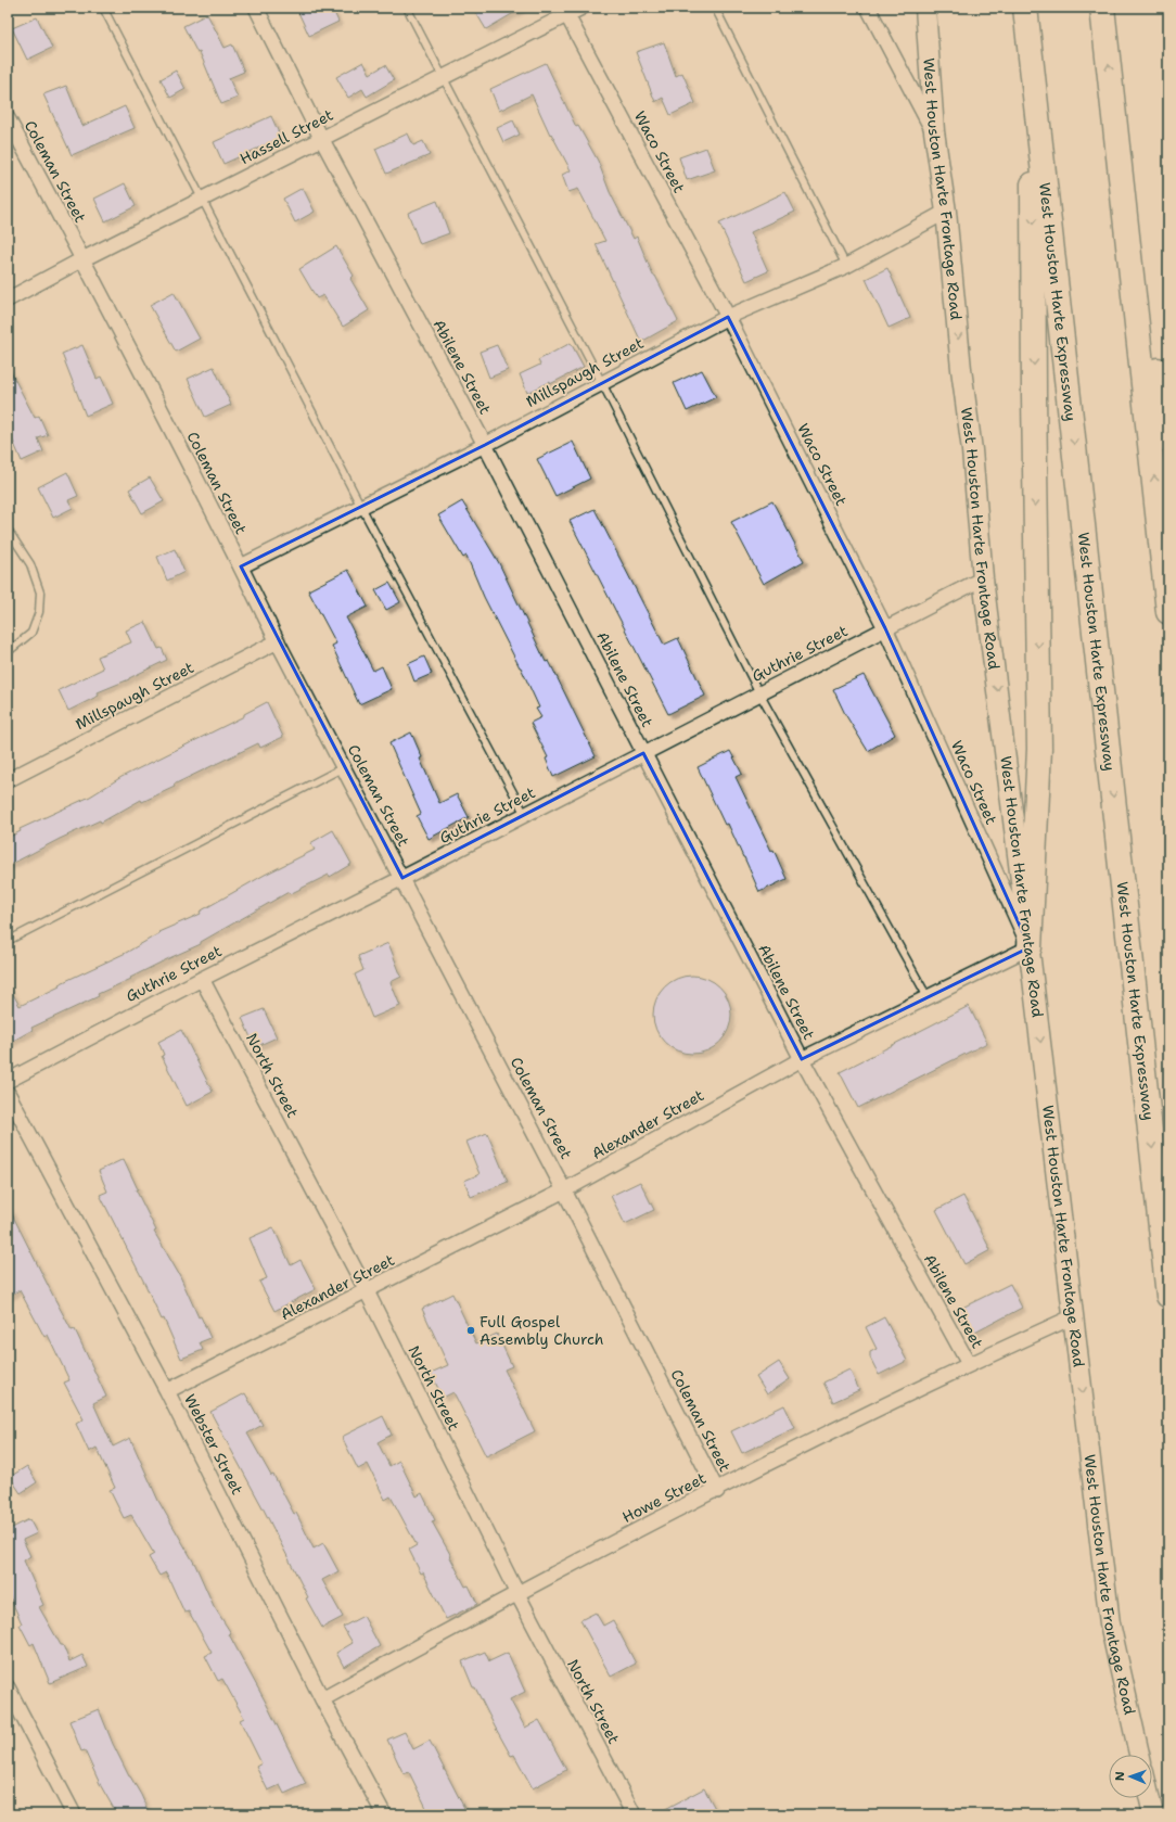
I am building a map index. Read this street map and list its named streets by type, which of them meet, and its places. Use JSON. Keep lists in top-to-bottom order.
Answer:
{
  "streets": {
    "highway": ["West Houston Harte Expressway"],
    "main road": ["West Houston Harte Frontage Road"],
    "street": [
      "Hassell Street",
      "Waco Street",
      "Coleman Street",
      "Abilene Street",
      "Millspaugh Street",
      "Guthrie Street",
      "North Street",
      "Alexander Street",
      "Webster Street",
      "Howe Street"
    ]
  },
  "crossings": [
    ["Hassell Street", "Waco Street"],
    ["Hassell Street", "Coleman Street"],
    ["Hassell Street", "Abilene Street"],
    ["Waco Street", "West Houston Harte Frontage Road"],
    ["Waco Street", "Millspaugh Street"],
    ["Waco Street", "Guthrie Street"],
    ["Waco Street", "Alexander Street"],
    ["Coleman Street", "Millspaugh Street"],
    ["Coleman Street", "Guthrie Street"],
    ["Coleman Street", "Alexander Street"],
    ["Coleman Street", "Howe Street"],
    ["West Houston Harte Frontage Road", "Millspaugh Street"],
    ["West Houston Harte Frontage Road", "Guthrie Street"],
    ["West Houston Harte Frontage Road", "Alexander Street"],
    ["West Houston Harte Frontage Road", "Howe Street"],
    ["Abilene Street", "Millspaugh Street"],
    ["Abilene Street", "Guthrie Street"],
    ["Abilene Street", "Alexander Street"],
    ["Abilene Street", "Howe Street"],
    ["Guthrie Street", "North Street"],
    ["North Street", "Alexander Street"],
    ["North Street", "Howe Street"],
    ["Alexander Street", "Webster Street"],
    ["Webster Street", "Howe Street"]
  ],
  "one_way": ["West Houston Harte Frontage Road"],
  "places": ["Full Gospel Assembly Church"],
  "north": "left"
}
